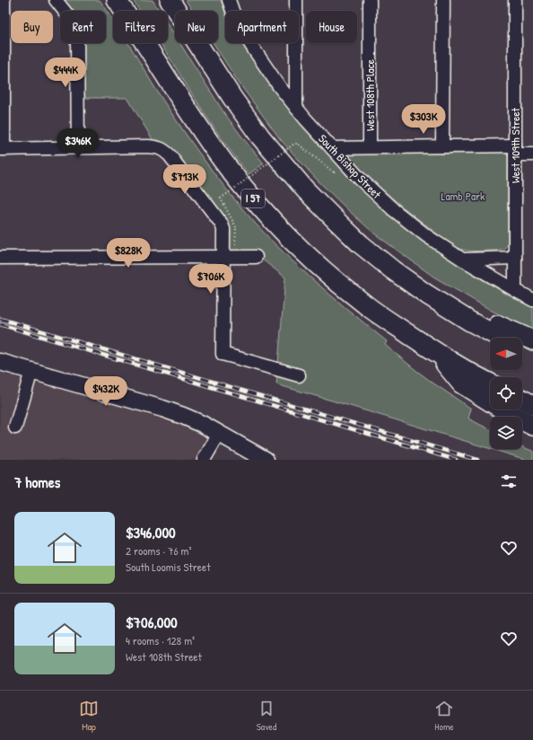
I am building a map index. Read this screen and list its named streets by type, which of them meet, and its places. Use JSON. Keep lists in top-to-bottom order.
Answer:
{
  "streets": {
    "highway": ["I 57"],
    "street": ["West 108th Place", "West 109th Street", "South Bishop Street"]
  },
  "crossings": [
    ["West 109th Street", "South Bishop Street"]
  ],
  "parks": ["Lamb Park"],
  "north": "left",
  "page": {
    "chip": [
      "Buy",
      "Rent",
      "Filters",
      "New",
      "Apartment",
      "House"
    ],
    "price": [
      "$444K",
      "$303K",
      "$346K",
      "$713K",
      "$828K",
      "$706K",
      "$432K"
    ],
    "heading": "7 homes",
    "list": [
      {
        "name": "$346,000",
        "note": "2 rooms · 76 m² · South Loomis Street"
      },
      {
        "name": "$706,000",
        "note": "4 rooms · 128 m² · West 108th Street"
      }
    ],
    "tabs": ["Map", "Saved", "Home"]
  }
}
